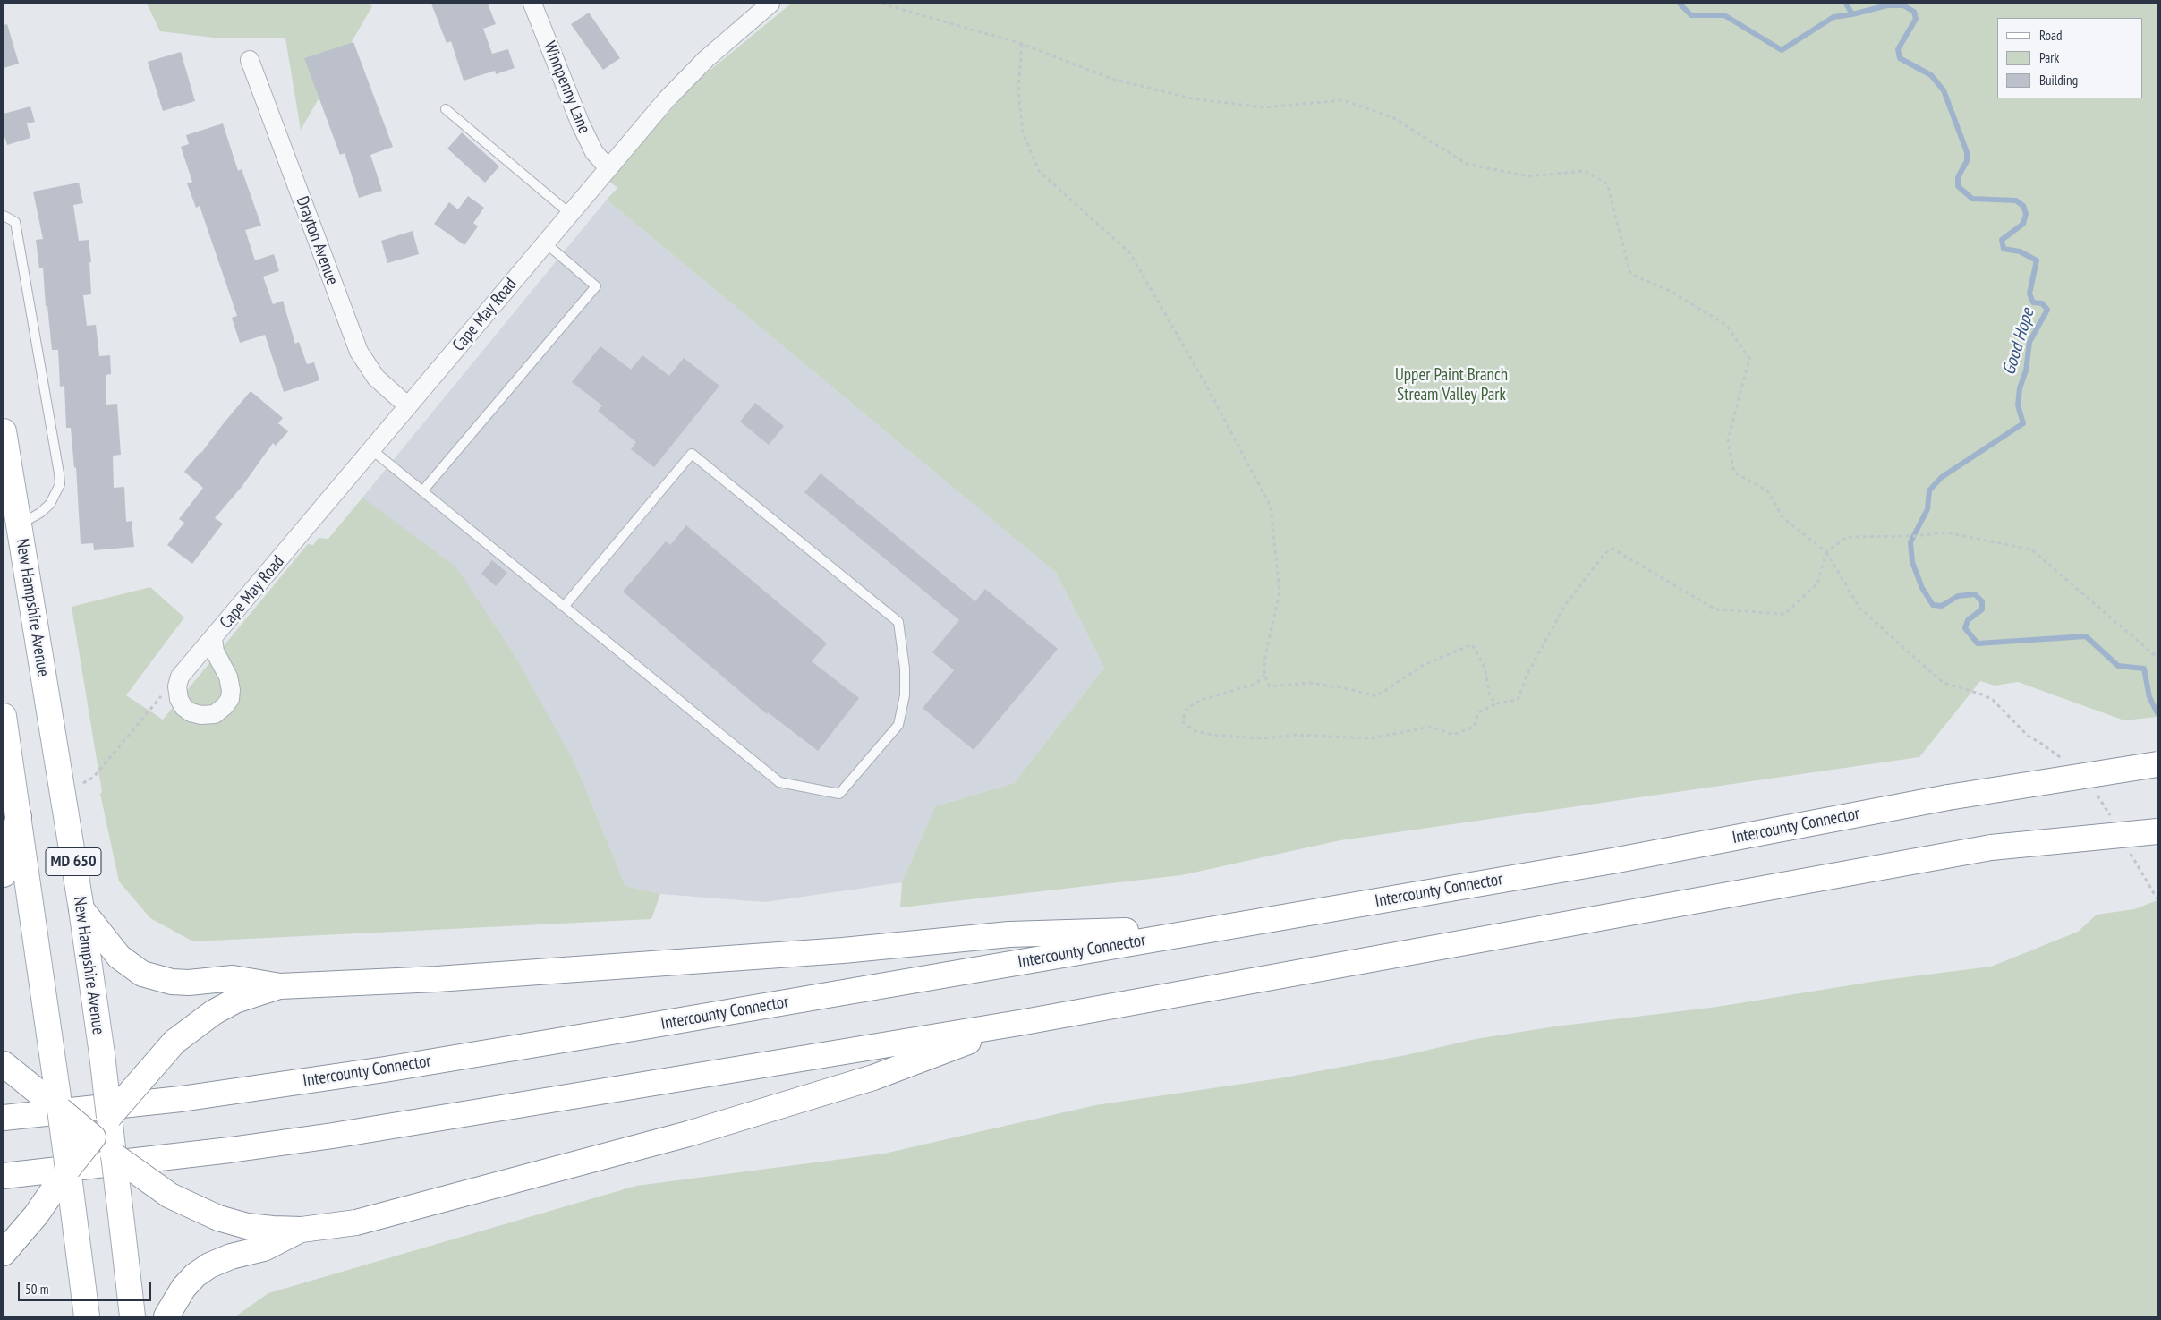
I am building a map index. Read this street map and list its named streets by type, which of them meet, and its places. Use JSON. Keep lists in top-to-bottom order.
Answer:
{
  "streets": {
    "main road": ["New Hampshire Avenue", "Intercounty Connector", "MD 650"],
    "street": ["Winnpenny Lane", "Drayton Avenue", "Cape May Road"]
  },
  "crossings": [
    ["Winnpenny Lane", "Cape May Road"],
    ["Drayton Avenue", "Cape May Road"]
  ],
  "water": ["Good Hope"],
  "parks": ["Upper Paint Branch Stream Valley Park"],
  "legend": ["Road", "Park", "Building"],
  "scale_bar": "50 m"
}
